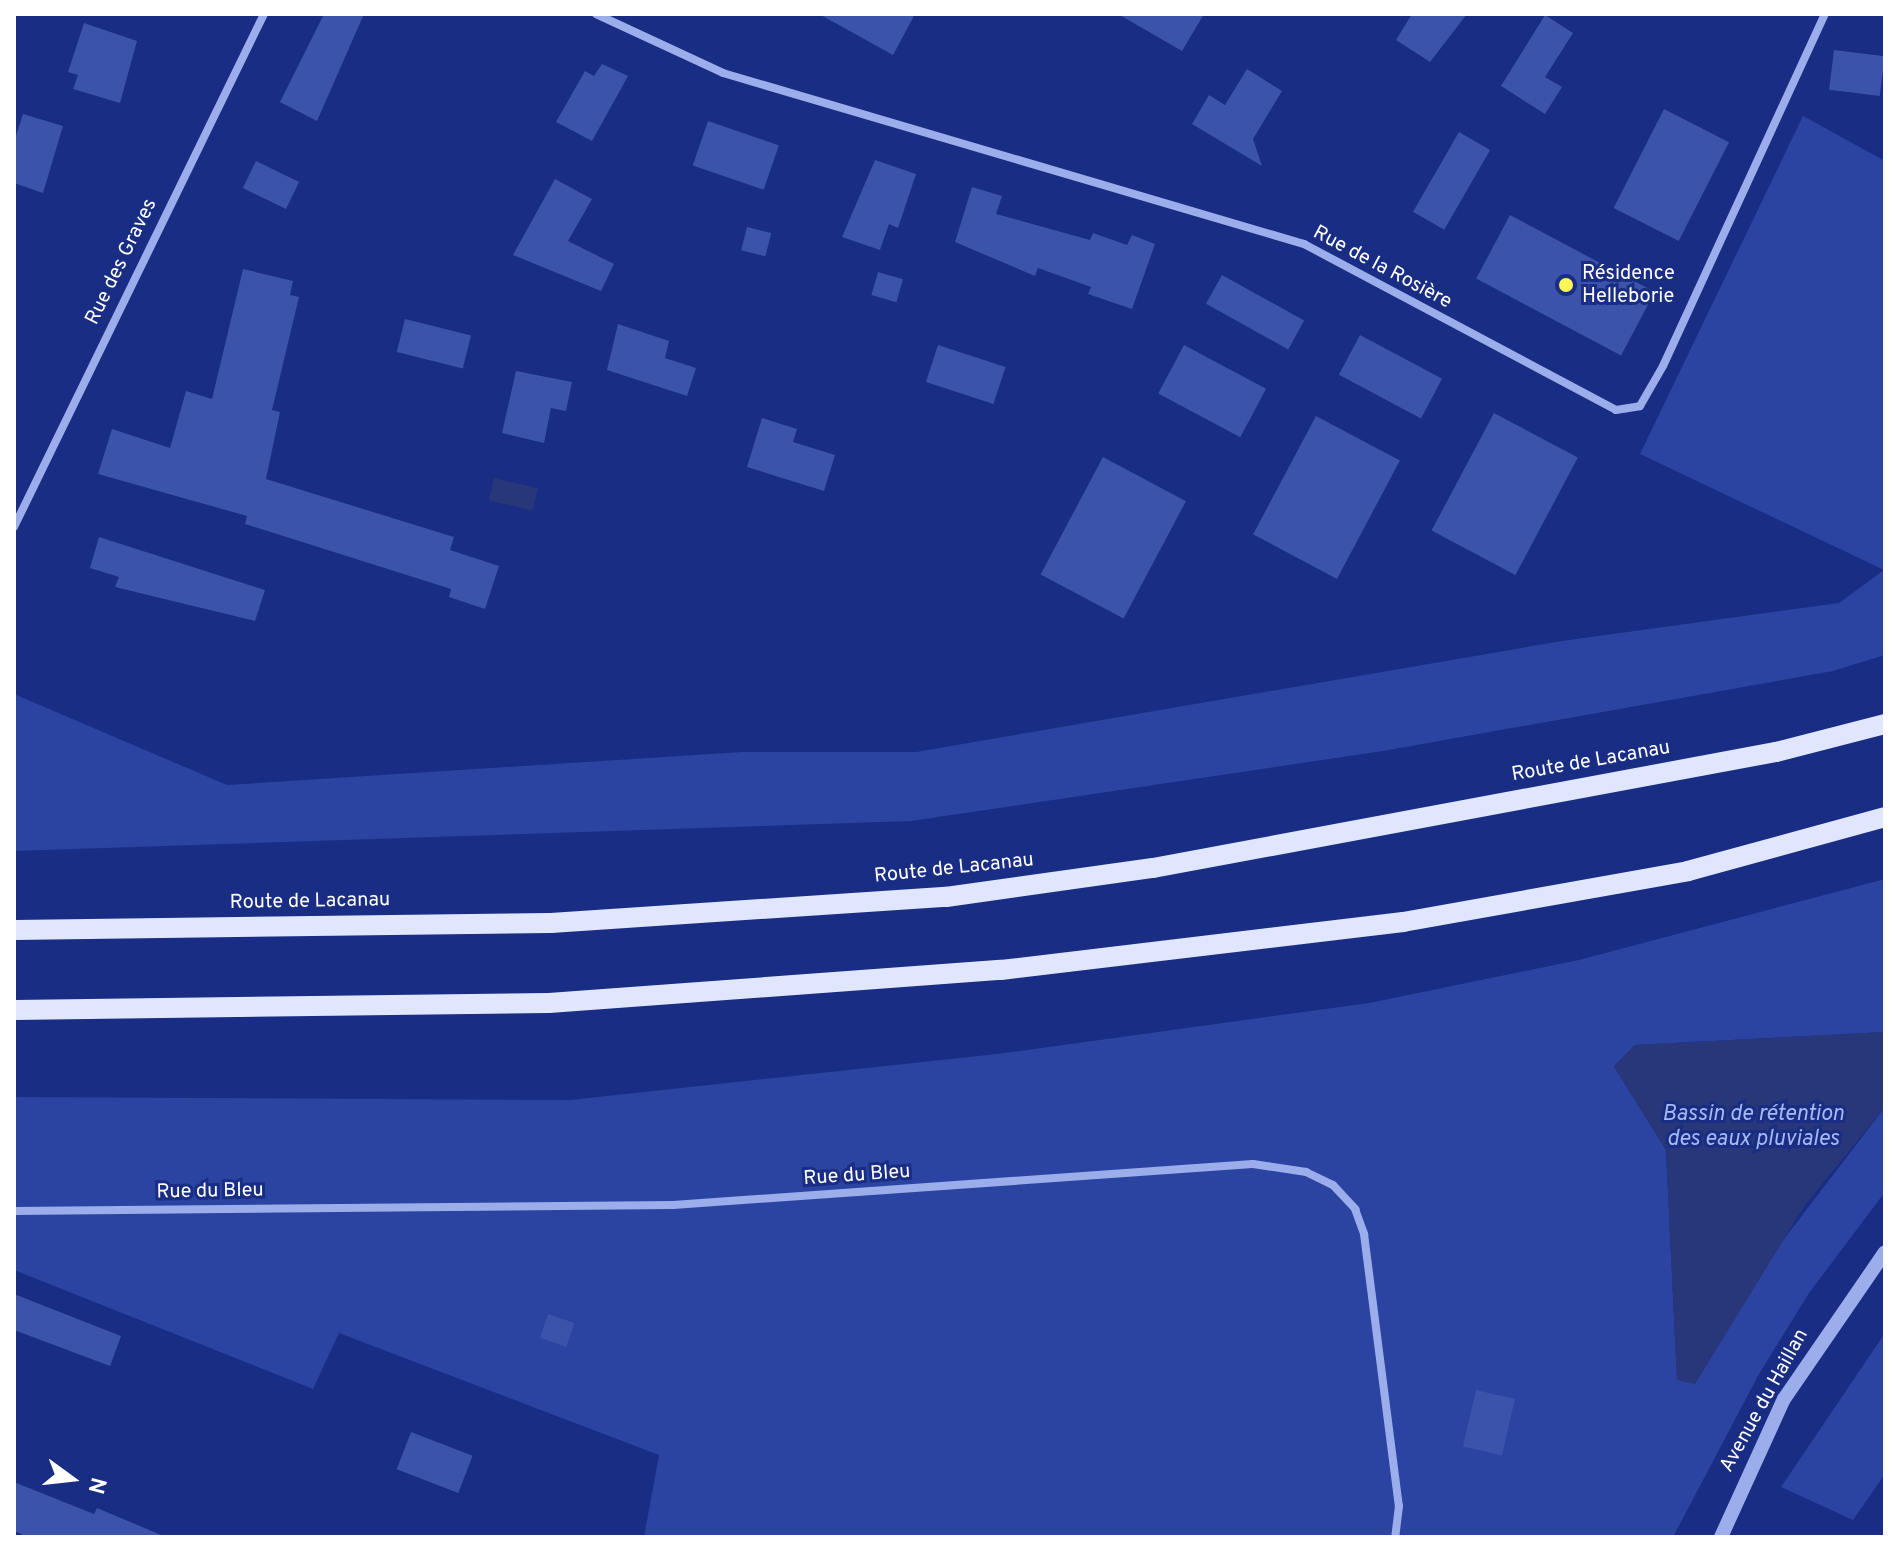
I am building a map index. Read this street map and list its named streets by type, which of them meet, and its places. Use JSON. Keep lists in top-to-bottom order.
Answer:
{
  "streets": {
    "main road": ["Route de Lacanau"],
    "street": [
      "Rue des Graves",
      "Rue de la Rosière",
      "Rue du Bleu",
      "Avenue du Haillan"
    ]
  },
  "water": ["Bassin de rétention des eaux pluviales"],
  "places": ["Résidence Helleborie"],
  "north": "right"
}
